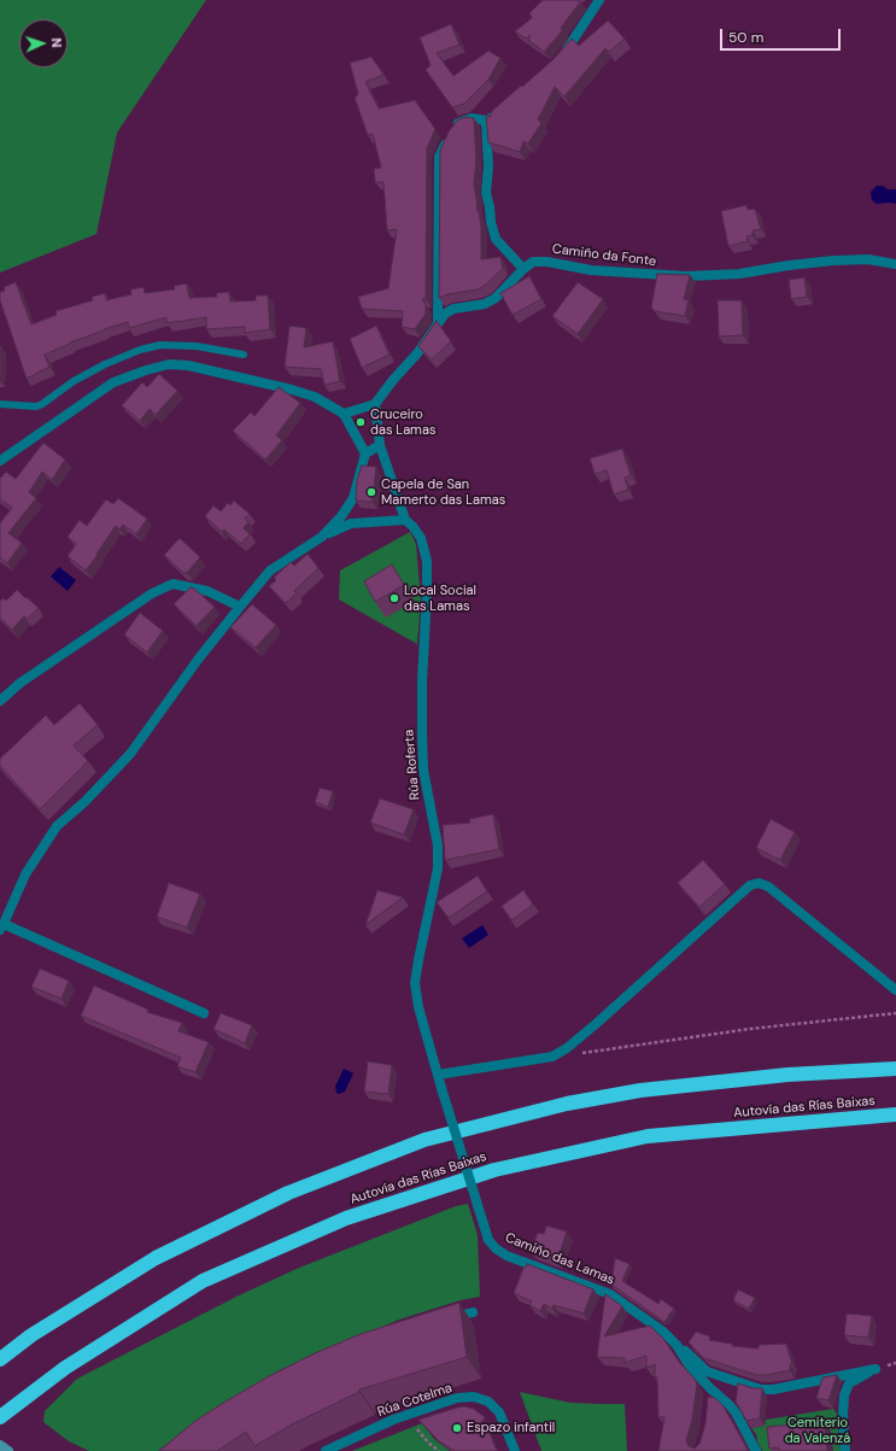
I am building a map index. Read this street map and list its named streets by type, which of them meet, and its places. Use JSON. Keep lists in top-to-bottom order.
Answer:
{
  "streets": {
    "highway": ["Autovía das Rías Baixas"],
    "street": [
      "Camiño da Fonte",
      "Rúa Roferta",
      "Camiño das Lamas",
      "Rúa Cotelma"
    ]
  },
  "crossings": [
    ["Camiño da Fonte", "Rúa Roferta"],
    ["Rúa Roferta", "Camiño das Lamas"]
  ],
  "parks": ["Cemiterio da Valenzá"],
  "places": [
    "Cruceiro das Lamas",
    "Capela de San Mamerto das Lamas",
    "Local Social das Lamas",
    "Espazo infantil"
  ],
  "scale_bar": "50 m",
  "north": "right"
}
